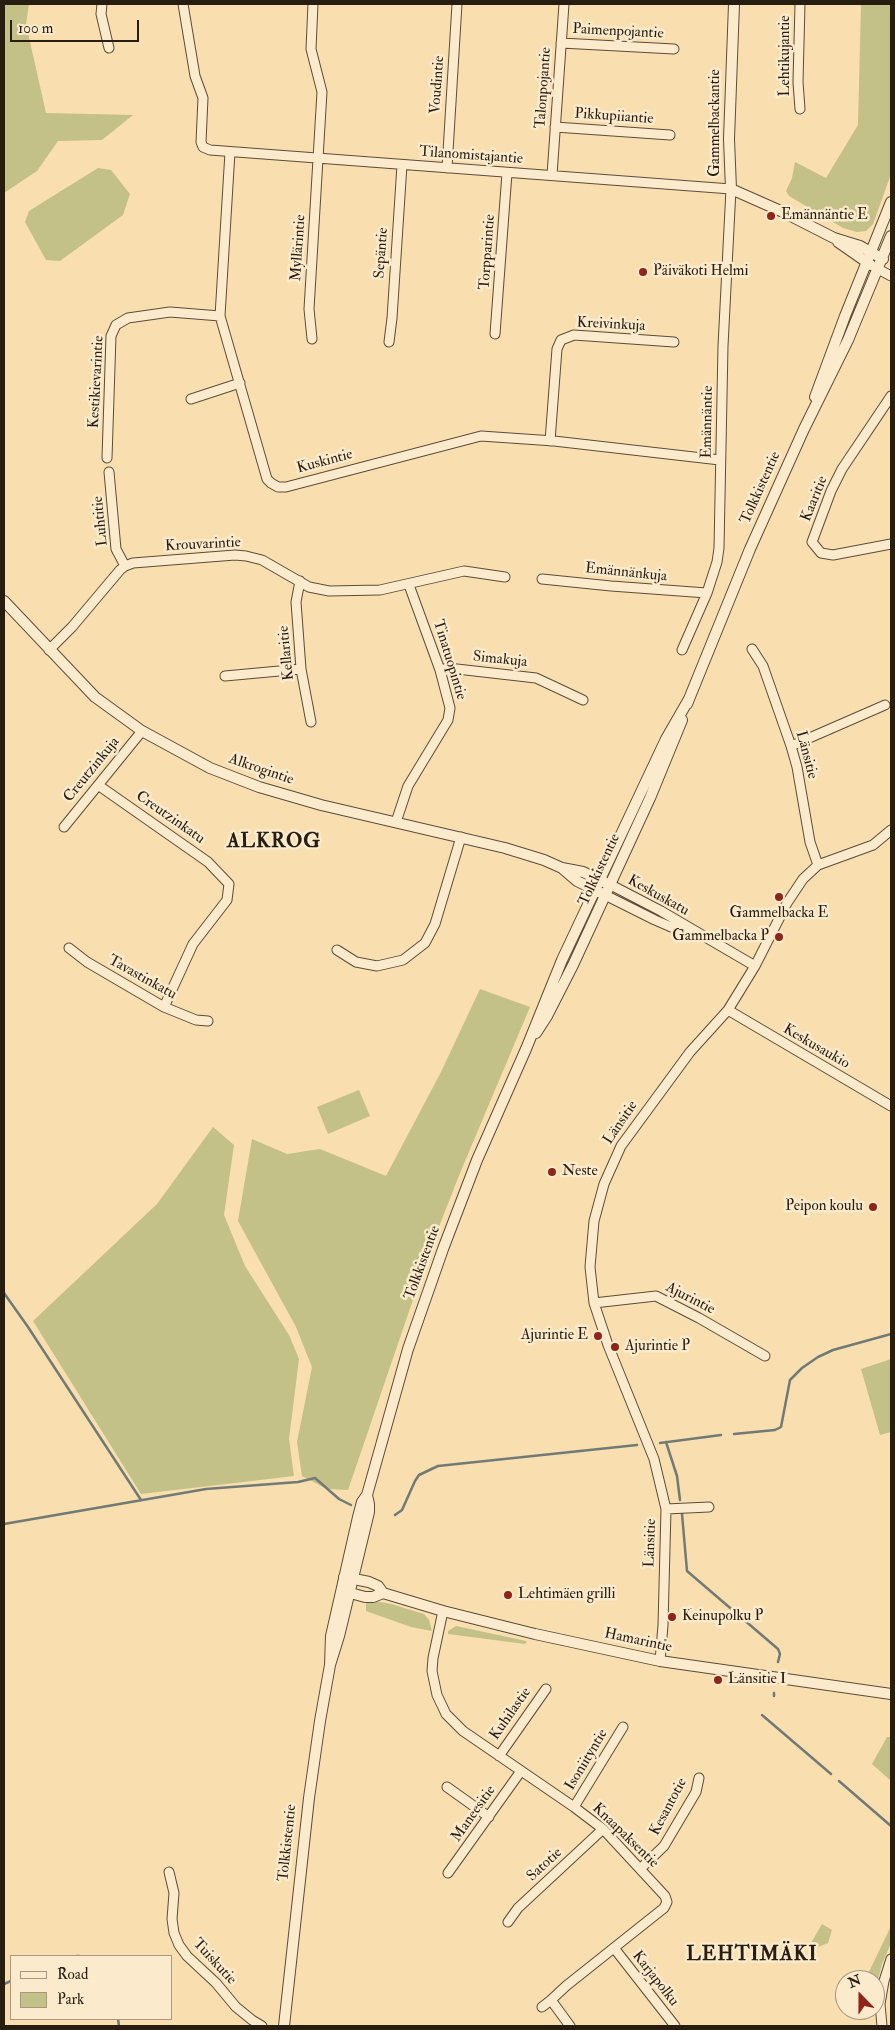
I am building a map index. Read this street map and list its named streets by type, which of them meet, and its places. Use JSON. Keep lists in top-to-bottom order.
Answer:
{
  "streets": {
    "street": [
      "Paimenpojantie",
      "Lehtikujantie",
      "Voudintie",
      "Talonpojantie",
      "Pikkupiiantie",
      "Gammelbackantie",
      "Tilanomistajantie",
      "Myllärintie",
      "Torpparintie",
      "Sepäntie",
      "Kreivinkuja",
      "Kestikievarintie",
      "Emännäntie",
      "Kuskintie",
      "Tolkkistentie",
      "Kaaritie",
      "Luhtitie",
      "Krouvarintie",
      "Emännänkuja",
      "Kellaritie",
      "Tinatuopintie",
      "Simakuja",
      "Länsitie",
      "Creutzinkuja",
      "Alkrogintie",
      "Creutzinkatu",
      "Keskuskatu",
      "Tavastinkatu",
      "Keskusaukio",
      "Ajurintie",
      "Hamarintie",
      "Kuhilastie",
      "Isoniityntie",
      "Kesantotie",
      "Maneesitie",
      "Knaapaksentie",
      "Satotie",
      "Tuiskutie",
      "Karjapolku"
    ]
  },
  "crossings": [
    ["Paimenpojantie", "Talonpojantie"],
    ["Voudintie", "Tilanomistajantie"],
    ["Talonpojantie", "Pikkupiiantie"],
    ["Talonpojantie", "Tilanomistajantie"],
    ["Gammelbackantie", "Tilanomistajantie"],
    ["Gammelbackantie", "Emännäntie"],
    ["Gammelbackantie", "Tolkkistentie"],
    ["Tilanomistajantie", "Myllärintie"],
    ["Tilanomistajantie", "Torpparintie"],
    ["Tilanomistajantie", "Sepäntie"],
    ["Tilanomistajantie", "Emännäntie"],
    ["Tilanomistajantie", "Kuskintie"],
    ["Kreivinkuja", "Kuskintie"],
    ["Kestikievarintie", "Kuskintie"],
    ["Emännäntie", "Kuskintie"],
    ["Emännäntie", "Emännänkuja"],
    ["Tolkkistentie", "Alkrogintie"],
    ["Tolkkistentie", "Keskuskatu"],
    ["Tolkkistentie", "Hamarintie"],
    ["Luhtitie", "Krouvarintie"],
    ["Krouvarintie", "Kellaritie"],
    ["Krouvarintie", "Tinatuopintie"],
    ["Tinatuopintie", "Simakuja"],
    ["Tinatuopintie", "Alkrogintie"],
    ["Länsitie", "Keskuskatu"],
    ["Länsitie", "Keskusaukio"],
    ["Länsitie", "Ajurintie"],
    ["Länsitie", "Hamarintie"],
    ["Creutzinkuja", "Alkrogintie"],
    ["Creutzinkuja", "Creutzinkatu"],
    ["Alkrogintie", "Keskuskatu"],
    ["Creutzinkatu", "Tavastinkatu"],
    ["Hamarintie", "Knaapaksentie"],
    ["Kuhilastie", "Knaapaksentie"],
    ["Isoniityntie", "Knaapaksentie"],
    ["Kesantotie", "Knaapaksentie"],
    ["Maneesitie", "Knaapaksentie"],
    ["Knaapaksentie", "Satotie"],
    ["Knaapaksentie", "Karjapolku"]
  ],
  "districts": ["ALKROG", "LEHTIMÄKI"],
  "places": [
    "Emännäntie E",
    "Päiväkoti Helmi",
    "Gammelbacka E",
    "Gammelbacka P",
    "Neste",
    "Peipon koulu",
    "Ajurintie E",
    "Ajurintie P",
    "Lehtimäen grilli",
    "Keinupolku P",
    "Länsitie I"
  ],
  "legend": ["Road", "Park"],
  "scale_bar": "100 m",
  "north": "top"
}
